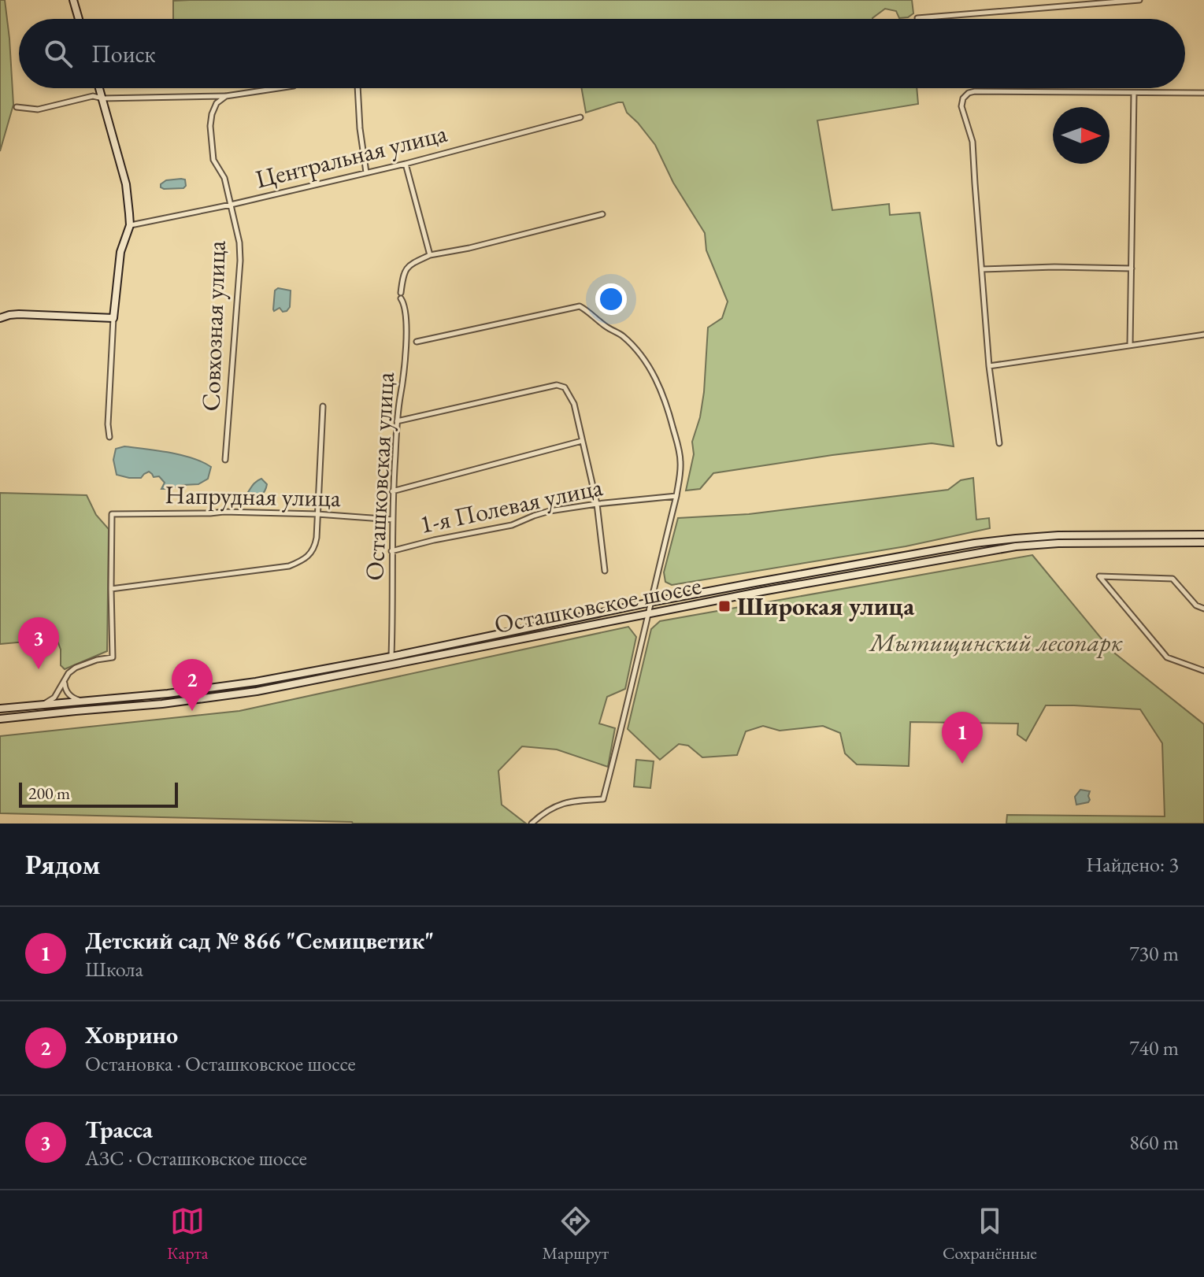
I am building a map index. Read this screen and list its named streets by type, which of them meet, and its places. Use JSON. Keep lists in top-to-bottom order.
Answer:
{
  "streets": {
    "main road": ["Осташковское шоссе"],
    "street": [
      "Центральная улица",
      "Совхозная улица",
      "Осташковская улица",
      "Напрудная улица",
      "1-я Полевая улица"
    ]
  },
  "crossings": [
    ["Центральная улица", "Совхозная улица"],
    ["Осташковская улица", "Напрудная улица"],
    ["Осташковская улица", "1-я Полевая улица"],
    ["Осташковская улица", "Осташковское шоссе"]
  ],
  "parks": ["Мытищинский лесопарк"],
  "places": {
    "transit": ["Широкая улица"]
  },
  "scale_bar": "200 m",
  "north": "right",
  "page": {
    "search": "Поиск",
    "pins": ["3", "2", "1"],
    "scale": "200 m",
    "heading": ["Рядом", "Найдено: 3"],
    "list": [
      {
        "mark": "1",
        "name": "Детский сад № 866 \"Семицветик\"",
        "note": "Школа",
        "value": "730 m"
      },
      {
        "mark": "2",
        "name": "Ховрино",
        "note": "Остановка · Осташковское шоссе",
        "value": "740 m"
      },
      {
        "mark": "3",
        "name": "Трасса",
        "note": "АЗС · Осташковское шоссе",
        "value": "860 m"
      }
    ],
    "nav": ["Карта", "Маршрут", "Сохранённые"]
  }
}
